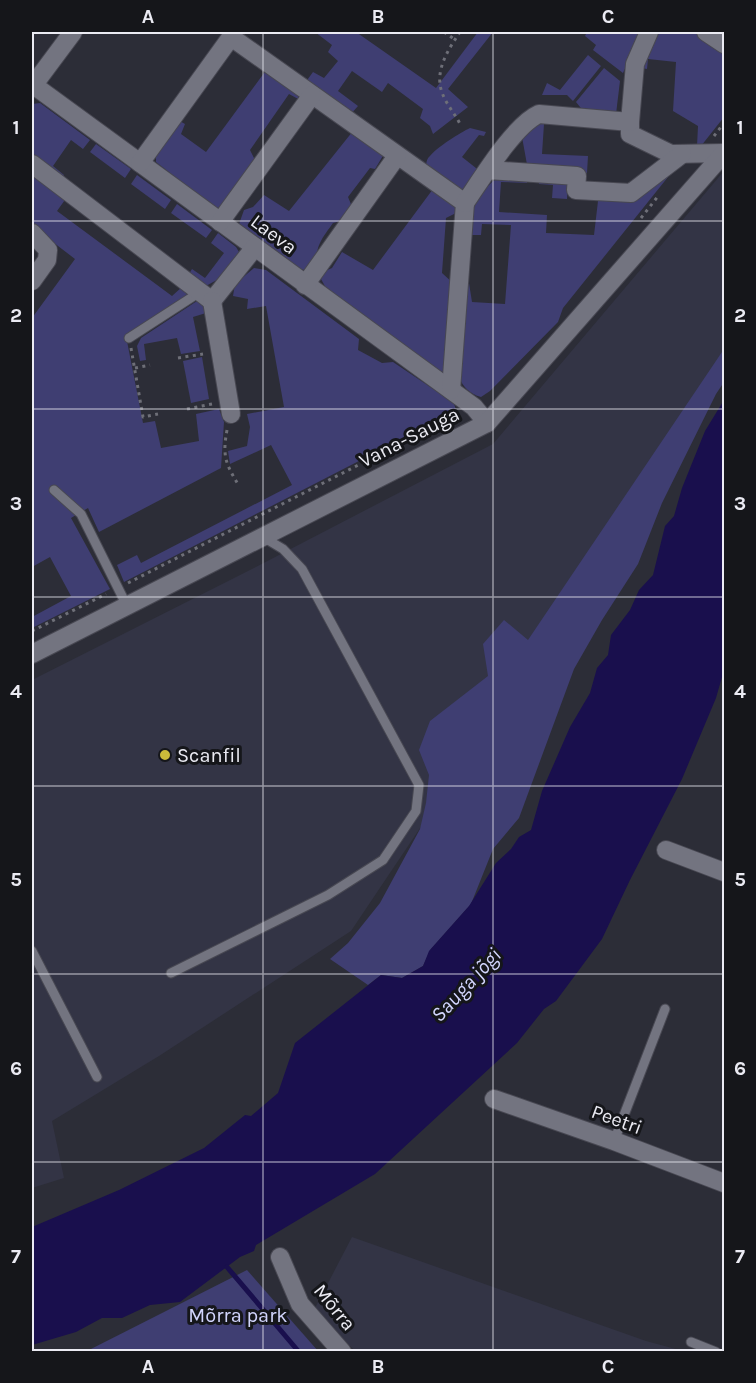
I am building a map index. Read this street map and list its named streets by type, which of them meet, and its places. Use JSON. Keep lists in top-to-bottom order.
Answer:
{
  "streets": {
    "street": [
      "Laeva",
      "Vana-Sauga",
      "Peetri",
      "Mõrra"
    ]
  },
  "crossings": [
    ["Laeva", "Vana-Sauga"]
  ],
  "water": ["Sauga jõgi"],
  "parks": ["Mõrra park"],
  "places": ["Scanfil"],
  "grid": {
    "columns": ["A", "B", "C"],
    "rows": [
      "1",
      "2",
      "3",
      "4",
      "5",
      "6",
      "7"
    ]
  }
}
